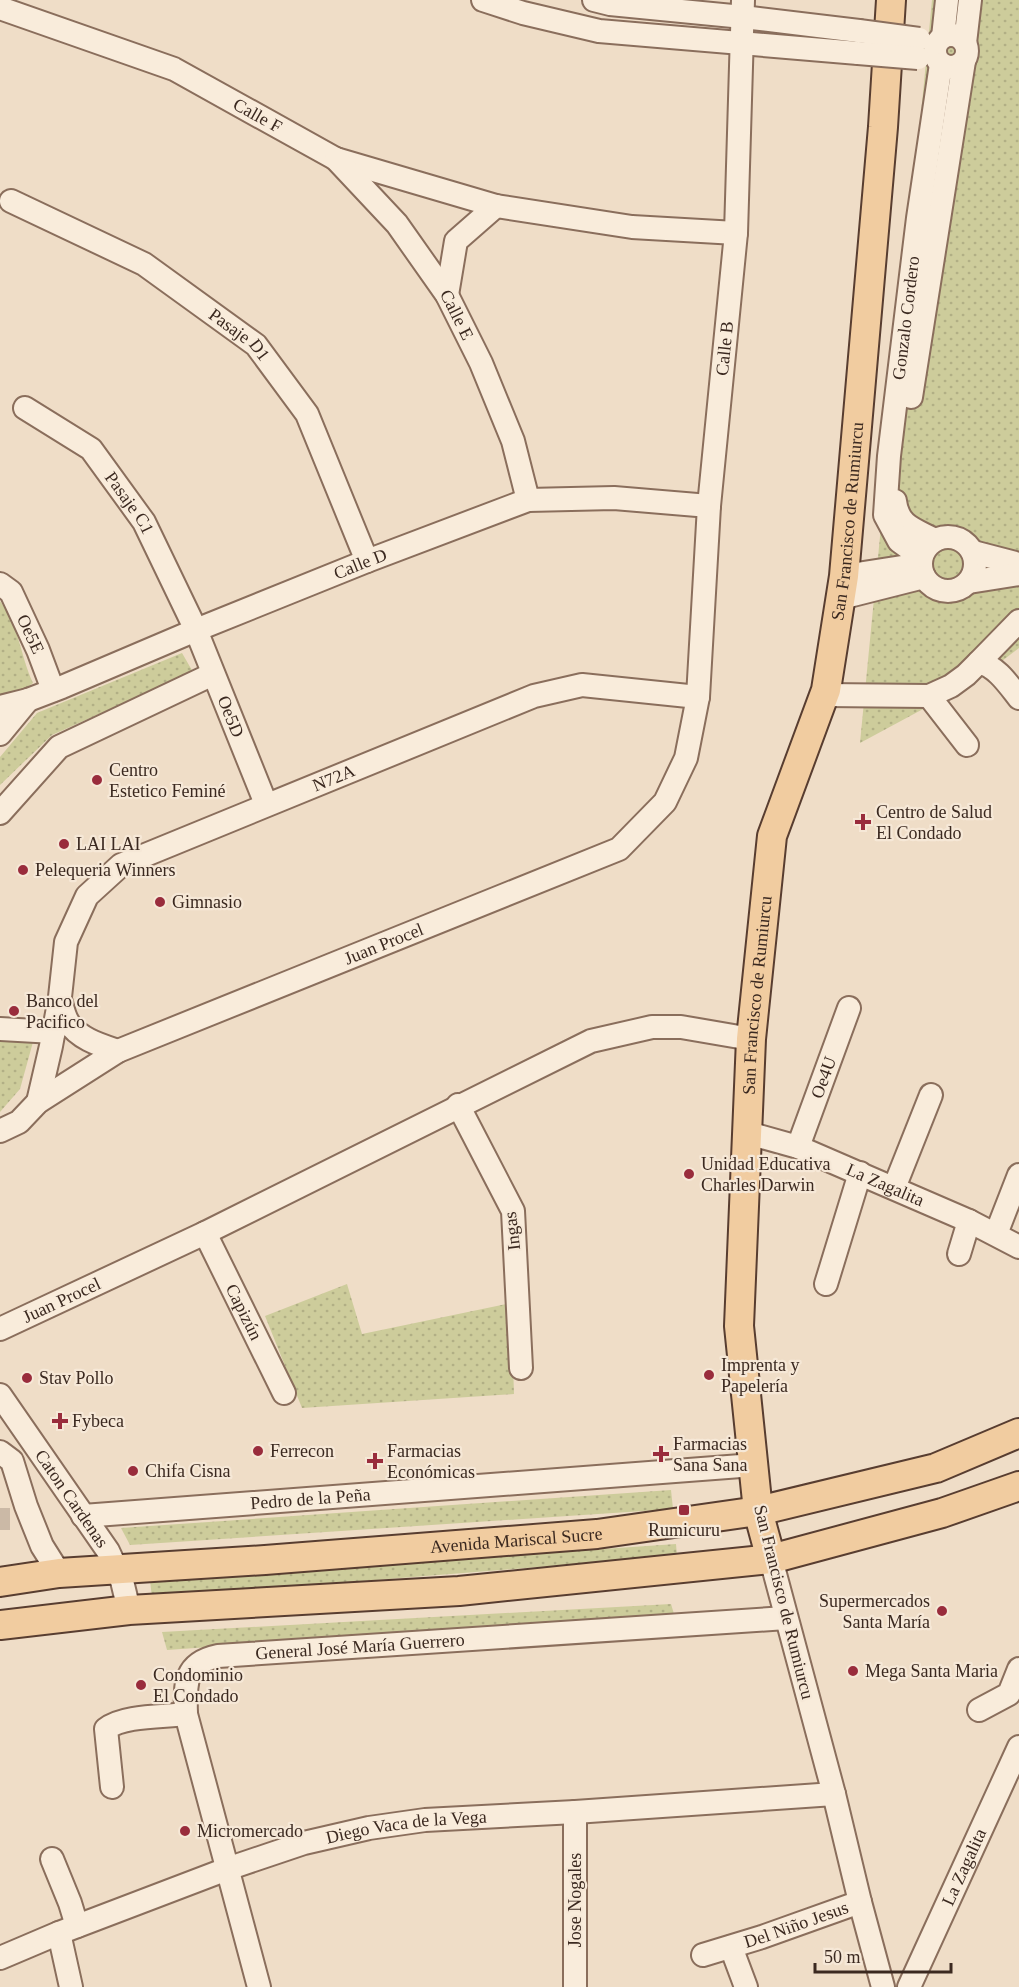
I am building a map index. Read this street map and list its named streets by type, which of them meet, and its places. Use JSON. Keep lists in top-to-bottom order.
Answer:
{
  "streets": {
    "main road": ["San Francisco de Rumiurcu", "Avenida Mariscal Sucre"],
    "street": [
      "Calle F",
      "Calle E",
      "Gonzalo Cordero",
      "Pasaje D1",
      "Calle B",
      "Pasaje C1",
      "Calle D",
      "Oe5E",
      "Oe5D",
      "N72A",
      "Juan Procel",
      "Oe4U",
      "La Zagalita",
      "Ingas",
      "Capizún",
      "Caton Cardenas",
      "Pedro de la Peña",
      "General José María Guerrero",
      "Diego Vaca de la Vega",
      "Jose Nogales",
      "Del Niño Jesus"
    ]
  },
  "crossings": [
    ["Calle F", "Calle E"],
    ["Calle F", "Calle B"],
    ["Calle E", "Calle D"],
    ["Pasaje D1", "Calle D"],
    ["Calle B", "Calle D"],
    ["Calle B", "N72A"],
    ["Calle B", "Juan Procel"],
    ["Pasaje C1", "Calle D"],
    ["Pasaje C1", "Oe5D"],
    ["San Francisco de Rumiurcu", "Juan Procel"],
    ["San Francisco de Rumiurcu", "La Zagalita"],
    ["San Francisco de Rumiurcu", "Pedro de la Peña"],
    ["San Francisco de Rumiurcu", "Avenida Mariscal Sucre"],
    ["San Francisco de Rumiurcu", "General José María Guerrero"],
    ["San Francisco de Rumiurcu", "Diego Vaca de la Vega"],
    ["San Francisco de Rumiurcu", "Del Niño Jesus"],
    ["Calle D", "Oe5E"],
    ["Calle D", "Oe5D"],
    ["Oe5D", "N72A"],
    ["N72A", "Juan Procel"],
    ["Juan Procel", "Ingas"],
    ["Juan Procel", "Capizún"],
    ["Oe4U", "La Zagalita"],
    ["Caton Cardenas", "Pedro de la Peña"],
    ["Caton Cardenas", "Avenida Mariscal Sucre"],
    ["General José María Guerrero", "Diego Vaca de la Vega"],
    ["Diego Vaca de la Vega", "Jose Nogales"]
  ],
  "places": {
    "other": [
      "Centro Estetico Feminé",
      "LAI LAI",
      "Pelequeria Winners",
      "Gimnasio",
      "Banco del Pacifico",
      "Unidad Educativa Charles Darwin",
      "Imprenta y Papelería",
      "Stav Pollo",
      "Ferrecon",
      "Chifa Cisna",
      "Supermercados Santa María",
      "Mega Santa Maria",
      "Condominio El Condado",
      "Micromercado"
    ],
    "health": [
      "Centro de Salud El Condado",
      "Fybeca",
      "Farmacias Sana Sana",
      "Farmacias Económicas"
    ],
    "transit": ["Rumicuru"]
  },
  "scale_bar": "50 m"
}
